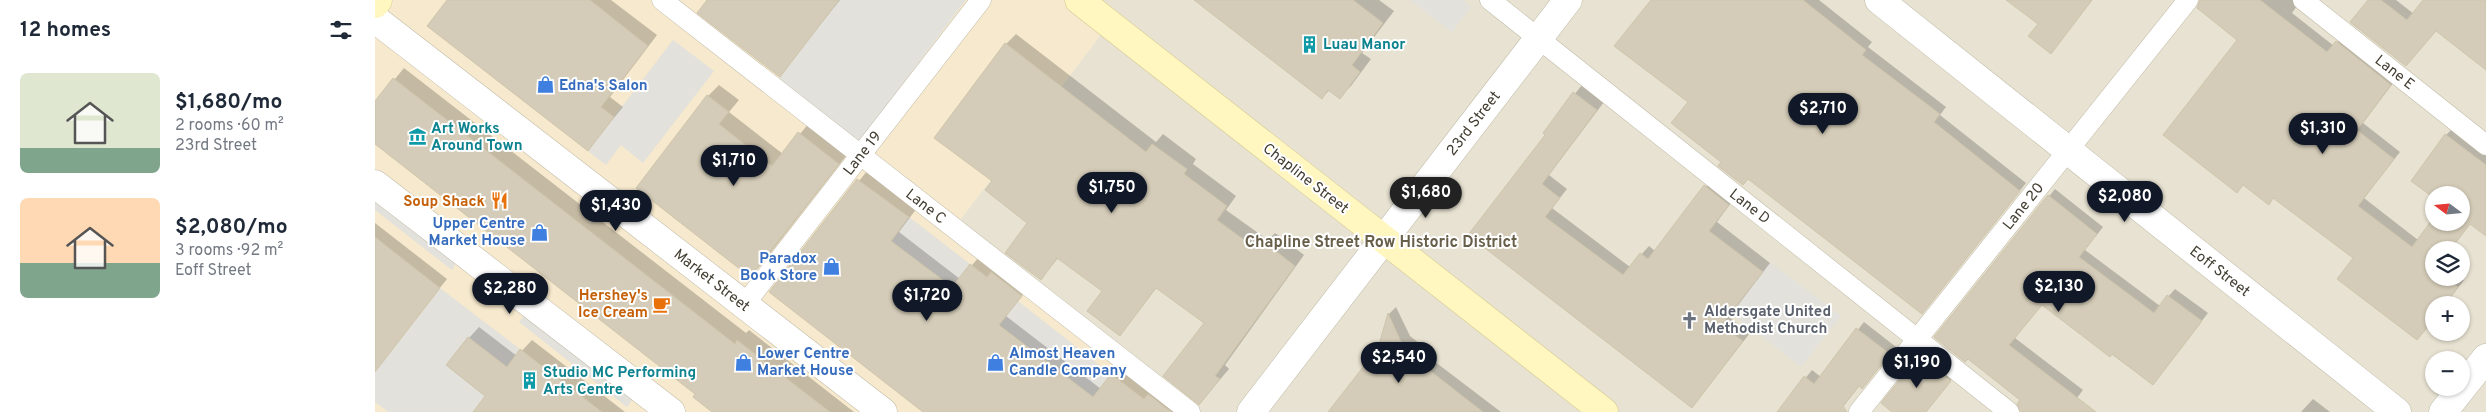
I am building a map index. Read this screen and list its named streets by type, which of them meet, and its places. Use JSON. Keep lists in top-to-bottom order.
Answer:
{
  "streets": {
    "main road": ["Chapline Street"],
    "street": ["23rd Street", "Eoff Street", "Market Street"],
    "lane": [
      "Lane E",
      "Lane 19",
      "Lane C",
      "Lane D",
      "Lane 20"
    ]
  },
  "crossings": [
    ["23rd Street", "Chapline Street"],
    ["23rd Street", "Lane D"],
    ["Lane 19", "Lane C"],
    ["Lane 19", "Market Street"],
    ["Lane D", "Lane 20"],
    ["Lane 20", "Eoff Street"]
  ],
  "districts": ["Chapline Street Row Historic District"],
  "places": {
    "building": ["Luau Manor", "Studio MC Performing Arts Centre"],
    "shop": [
      "Edna's Salon",
      "Upper Centre Market House",
      "Paradox Book Store",
      "Lower Centre Market House",
      "Almost Heaven Candle Company"
    ],
    "museum": ["Art Works Around Town"],
    "restaurant": ["Soup Shack"],
    "cafe": ["Hershey's Ice Cream"],
    "church": ["Aldersgate United Methodist Church"]
  },
  "north": "left",
  "page": {
    "heading": "12 homes",
    "list": [
      {
        "name": "$1,680/mo",
        "note": "2 rooms · 60 m² · 23rd Street"
      },
      {
        "name": "$2,080/mo",
        "note": "3 rooms · 92 m² · Eoff Street"
      }
    ],
    "price": [
      "$2,710",
      "$1,310",
      "$1,710",
      "$1,750",
      "$1,680",
      "$2,080",
      "$1,430",
      "$2,130",
      "$2,280",
      "$1,720",
      "$2,540",
      "$1,190"
    ],
    "map_buttons": ["+", "−"]
  }
}
